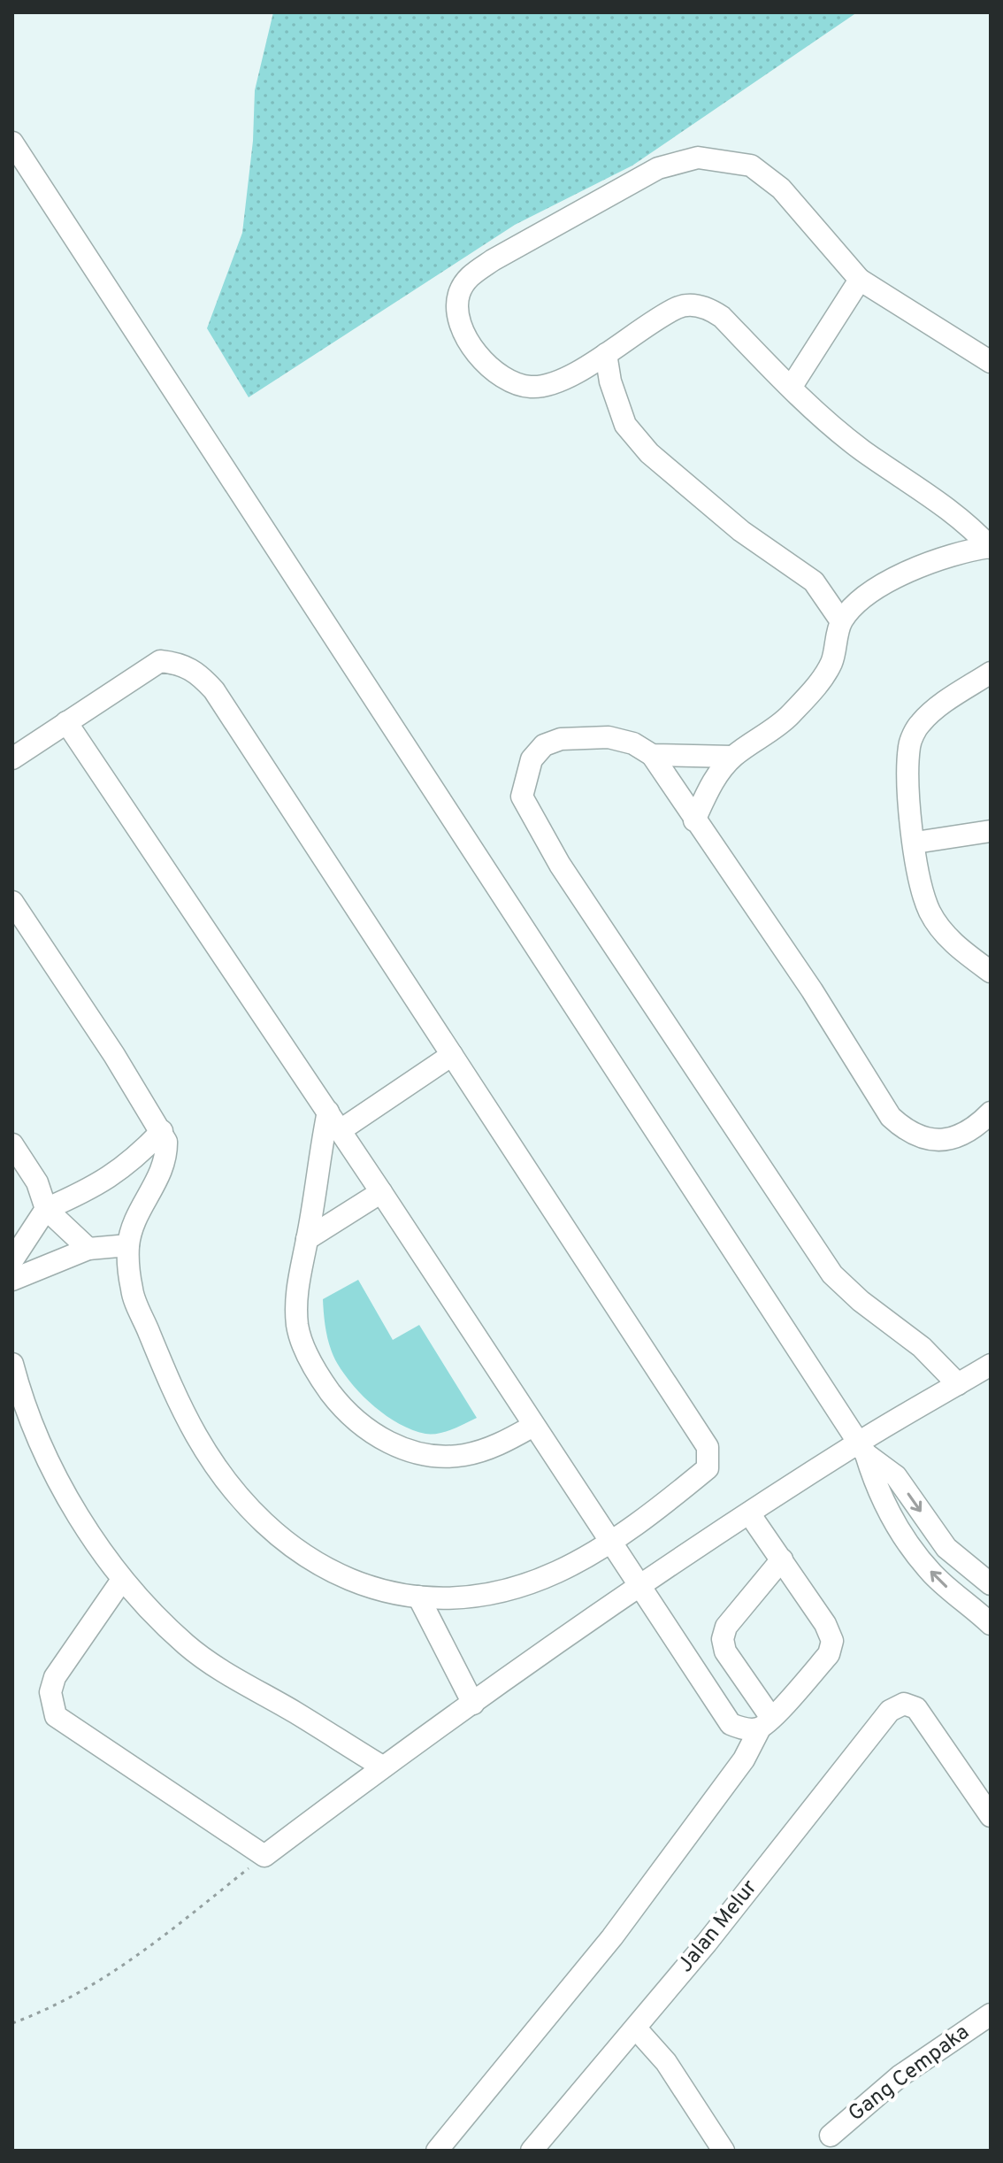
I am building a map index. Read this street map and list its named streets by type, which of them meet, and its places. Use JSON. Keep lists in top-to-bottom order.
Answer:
{
  "streets": {
    "street": ["Jalan Melur", "Gang Cempaka"]
  }
}
